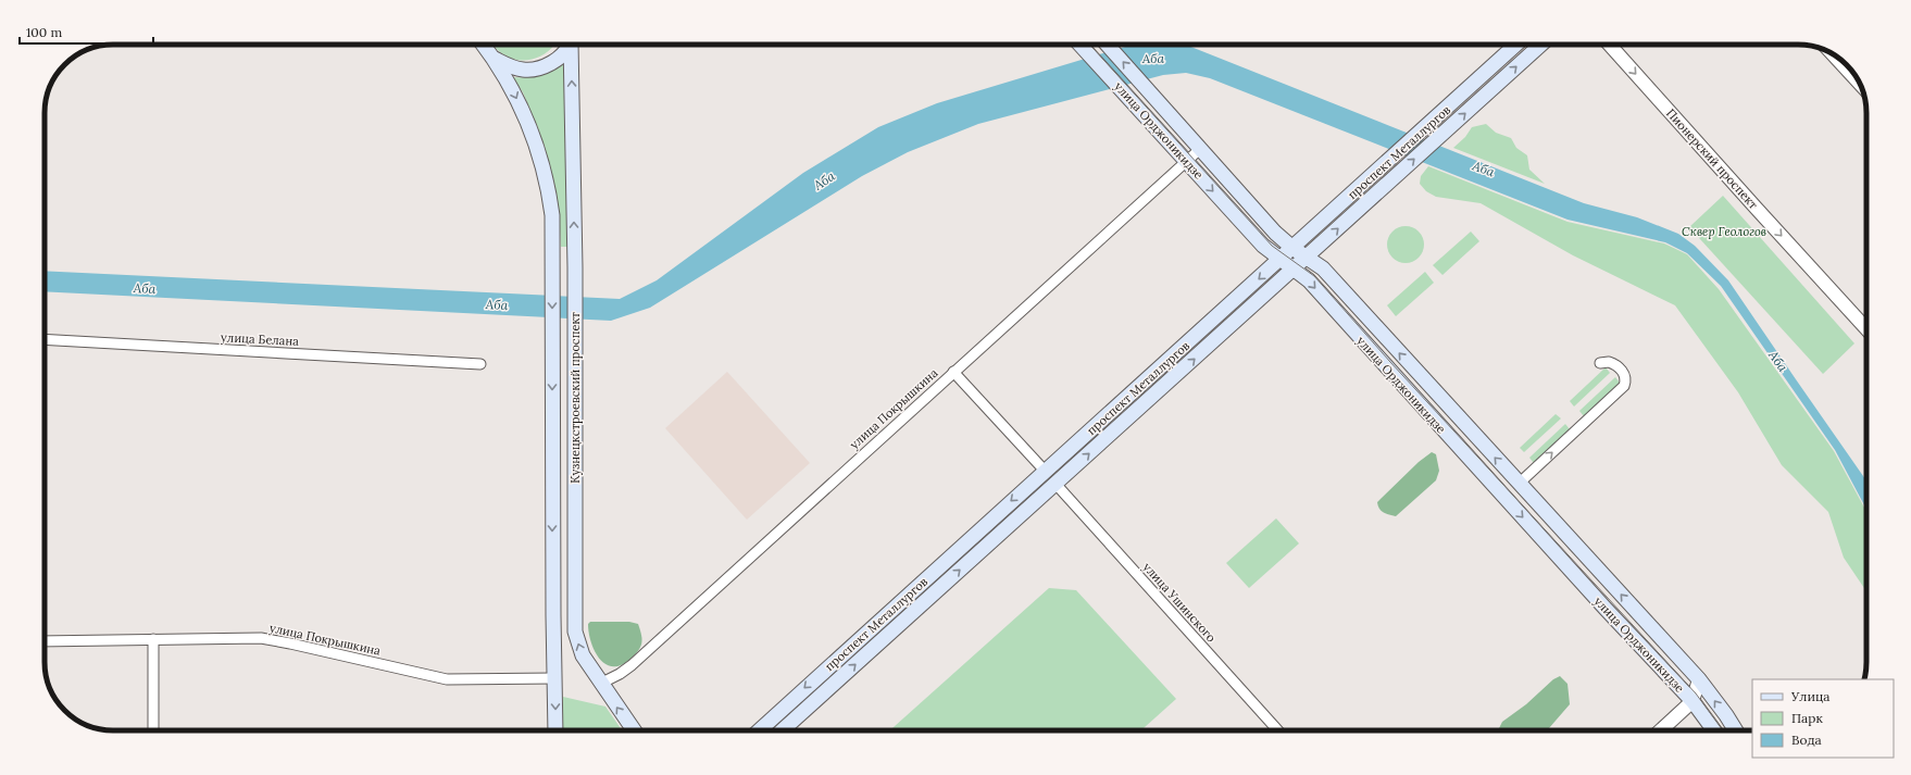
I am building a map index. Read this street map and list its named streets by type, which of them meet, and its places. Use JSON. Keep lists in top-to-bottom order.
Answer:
{
  "streets": {
    "main road": ["улица Орджоникидзе", "проспект Металлургов", "Кузнецкстроевский проспект"],
    "street": [
      "Пионерский проспект",
      "улица Белана",
      "улица Покрышкина",
      "улица Ушинского"
    ]
  },
  "crossings": [
    ["улица Орджоникидзе", "проспект Металлургов"],
    ["улица Орджоникидзе", "улица Покрышкина"],
    ["проспект Металлургов", "улица Ушинского"],
    ["Кузнецкстроевский проспект", "улица Покрышкина"]
  ],
  "one_way": ["Пионерский проспект"],
  "water": ["Аба"],
  "parks": ["Сквер Геологов"],
  "legend": ["Улица", "Парк", "Вода"],
  "scale_bar": "100 m"
}
